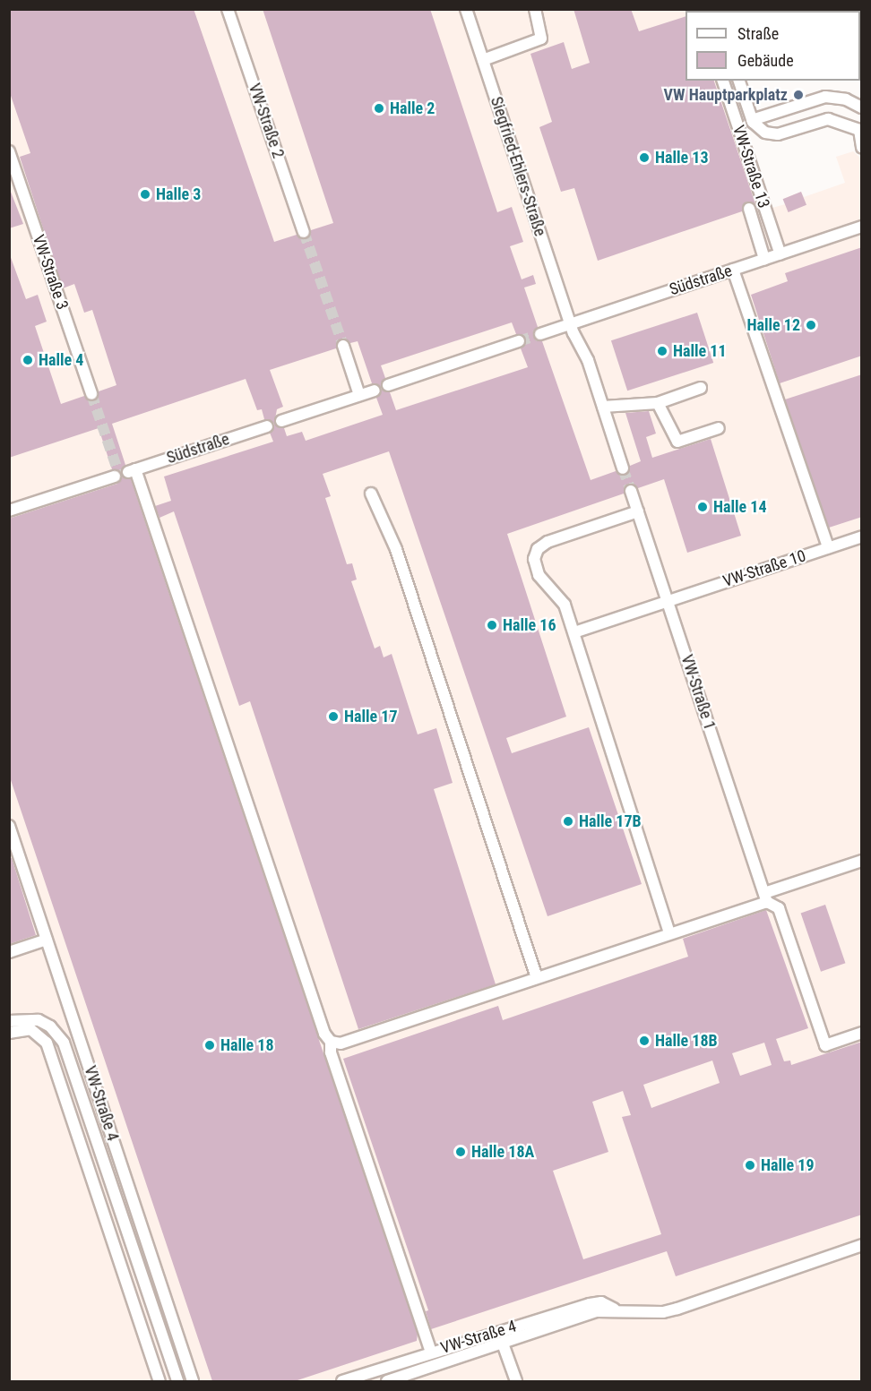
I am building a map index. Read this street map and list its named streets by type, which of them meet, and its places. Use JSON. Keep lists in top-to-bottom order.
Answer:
{
  "streets": {
    "street": [
      "VW-Straße 2",
      "Siegfried-Ehlers-Straße",
      "VW-Straße 13",
      "VW-Straße 3",
      "Südstraße",
      "VW-Straße 10",
      "VW-Straße 1",
      "VW-Straße 4"
    ]
  },
  "crossings": [
    ["Siegfried-Ehlers-Straße", "Südstraße"],
    ["VW-Straße 13", "Südstraße"],
    ["VW-Straße 10", "VW-Straße 1"]
  ],
  "places": [
    "VW Hauptparkplatz",
    "Halle 2",
    "Halle 13",
    "Halle 3",
    "Halle 12",
    "Halle 11",
    "Halle 4",
    "Halle 14",
    "Halle 16",
    "Halle 17",
    "Halle 17B",
    "Halle 18B",
    "Halle 18",
    "Halle 18A",
    "Halle 19"
  ],
  "legend": ["Straße", "Gebäude"]
}
